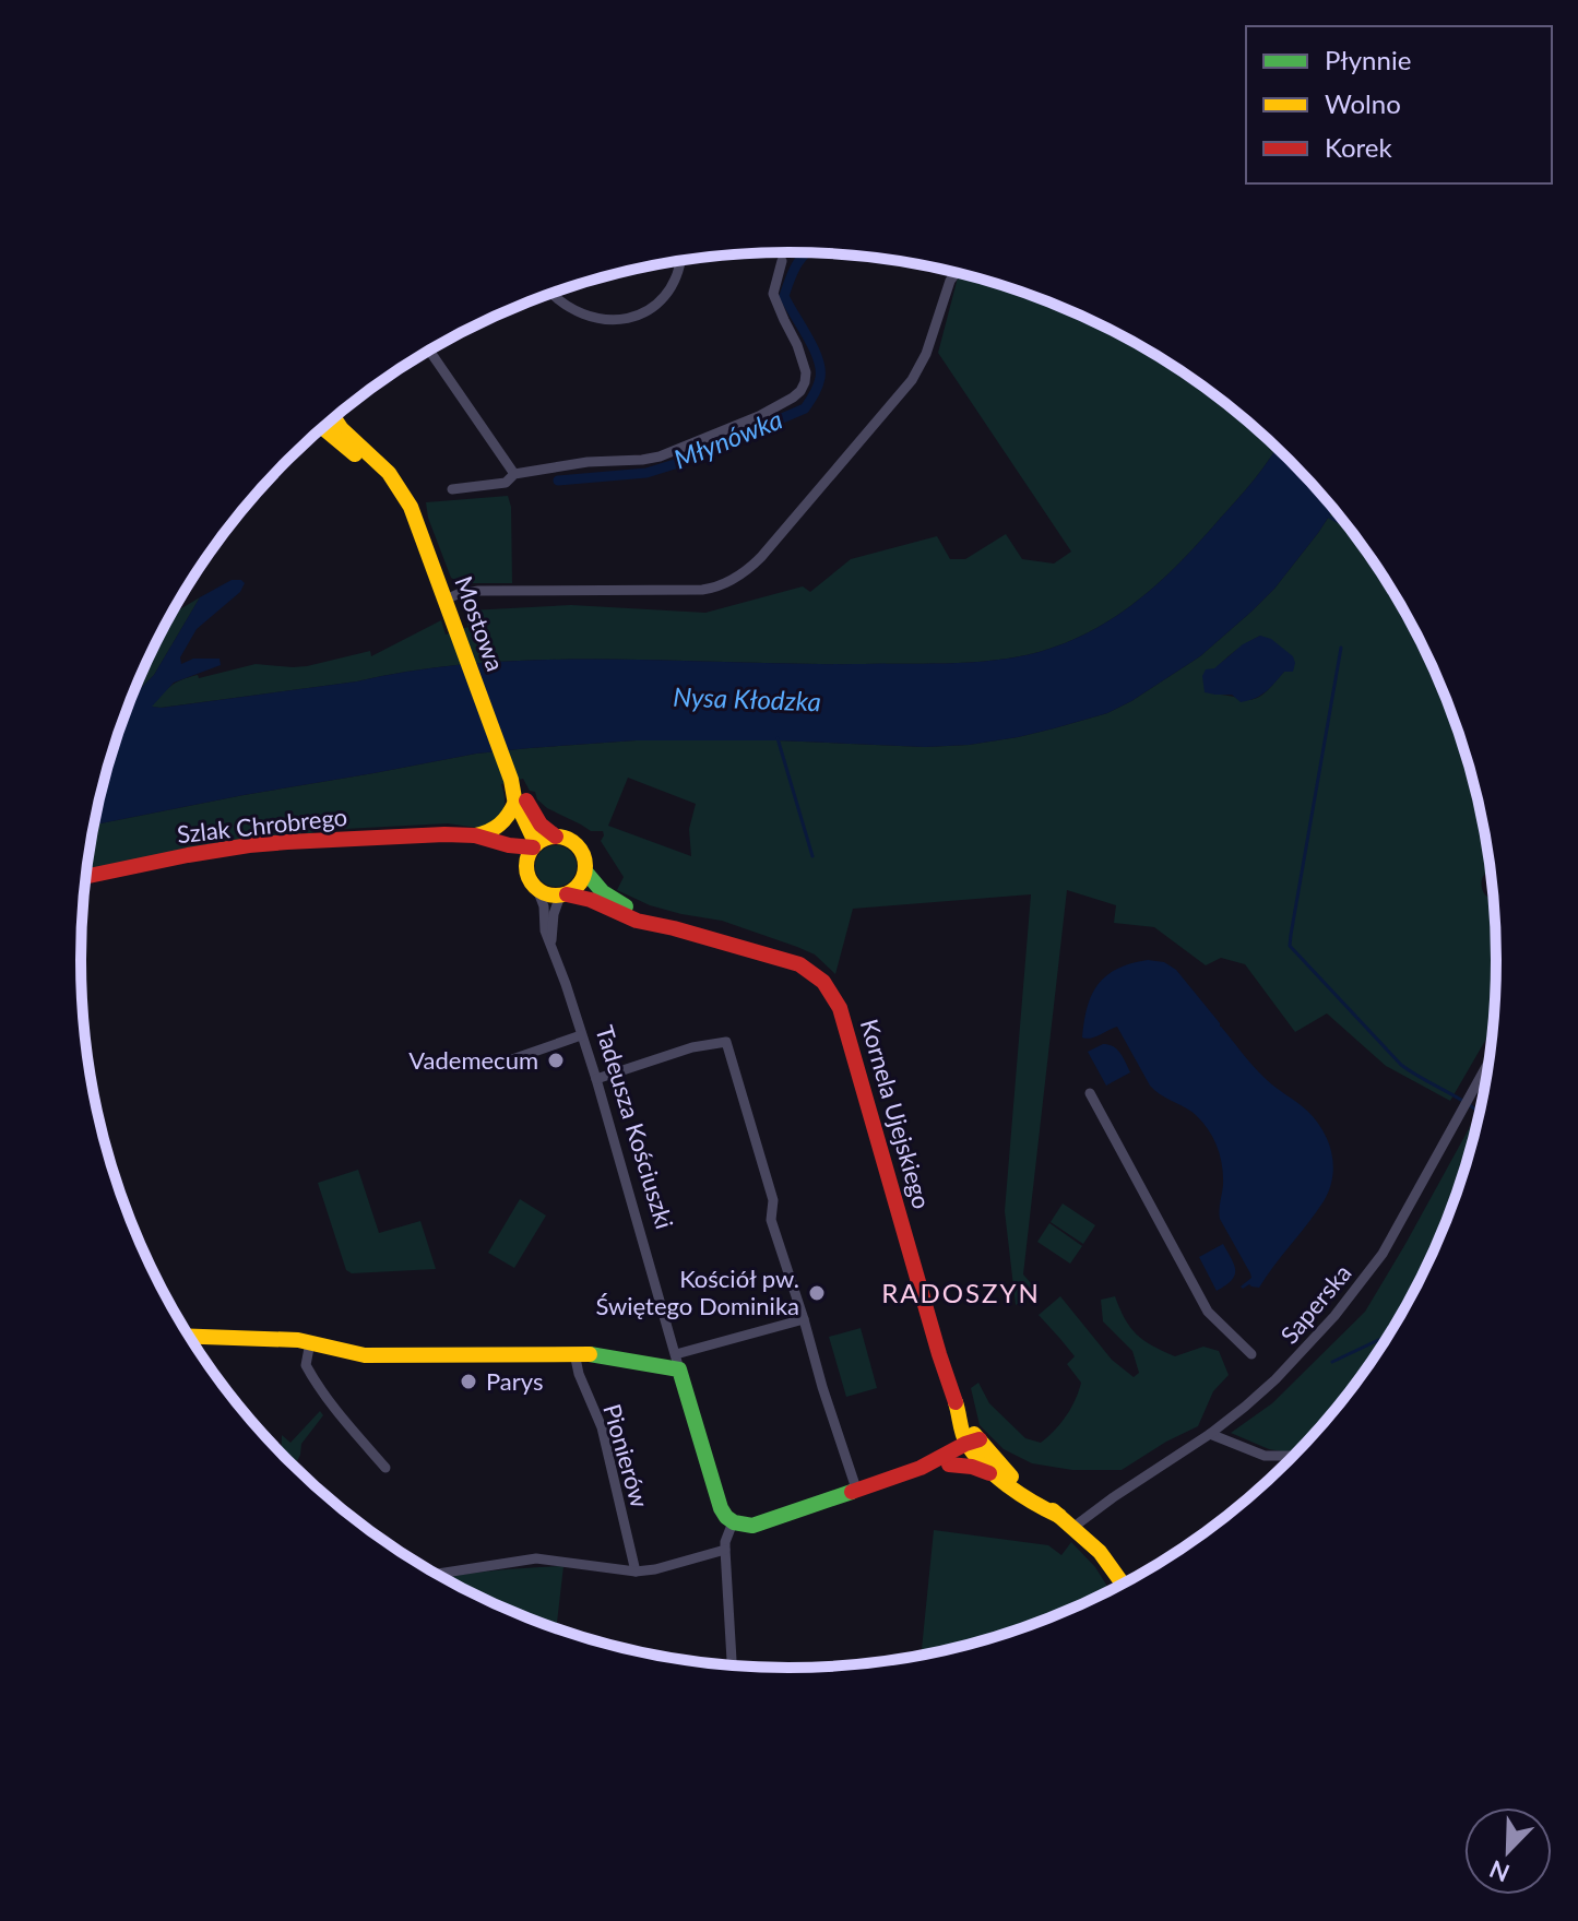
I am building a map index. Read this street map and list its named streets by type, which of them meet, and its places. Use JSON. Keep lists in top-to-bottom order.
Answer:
{
  "streets": {
    "main road": [
      "Mostowa",
      "Szlak Chrobrego",
      "Kornela Ujejskiego",
      "Tadeusza Kościuszki"
    ],
    "street": ["Saperska", "Pionierów"]
  },
  "crossings": [
    ["Mostowa", "Szlak Chrobrego"],
    ["Mostowa", "Kornela Ujejskiego"],
    ["Mostowa", "Tadeusza Kościuszki"],
    ["Szlak Chrobrego", "Kornela Ujejskiego"],
    ["Szlak Chrobrego", "Tadeusza Kościuszki"],
    ["Kornela Ujejskiego", "Tadeusza Kościuszki"]
  ],
  "districts": ["RADOSZYN"],
  "water": ["Młynówka", "Nysa Kłodzka"],
  "places": ["Vademecum", "Kościół pw. Świętego Dominika", "Parys"],
  "legend": ["Płynnie", "Wolno", "Korek"],
  "north": "bottom left"
}
